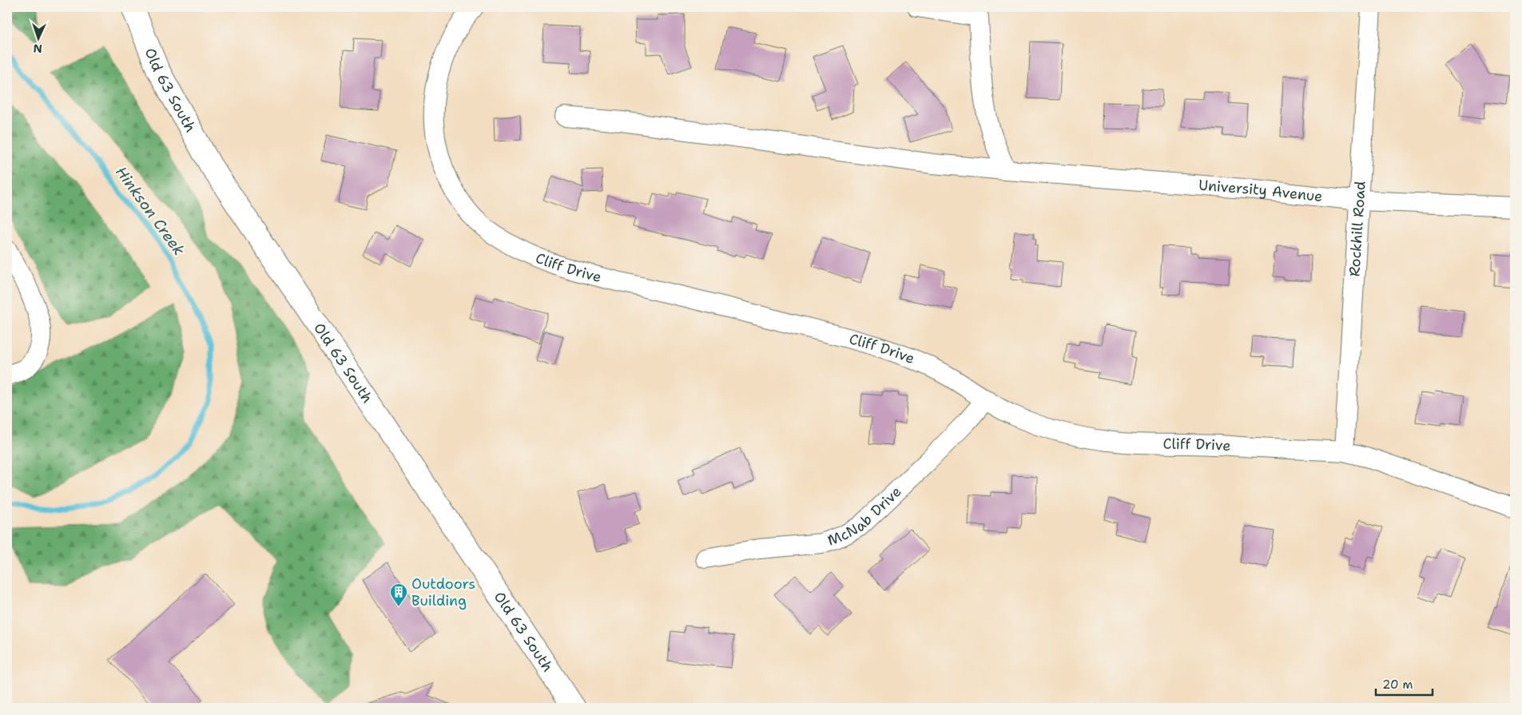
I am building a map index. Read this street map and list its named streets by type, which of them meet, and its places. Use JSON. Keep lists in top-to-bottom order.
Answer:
{
  "streets": {
    "main road": ["Old 63 South"],
    "street": [
      "University Avenue",
      "Rockhill Road",
      "Cliff Drive",
      "McNab Drive"
    ]
  },
  "crossings": [
    ["University Avenue", "Rockhill Road"],
    ["Rockhill Road", "Cliff Drive"],
    ["Cliff Drive", "McNab Drive"]
  ],
  "water": ["Hinkson Creek"],
  "places": {
    "building": ["Outdoors Building"]
  },
  "scale_bar": "20 m",
  "north": "bottom"
}
